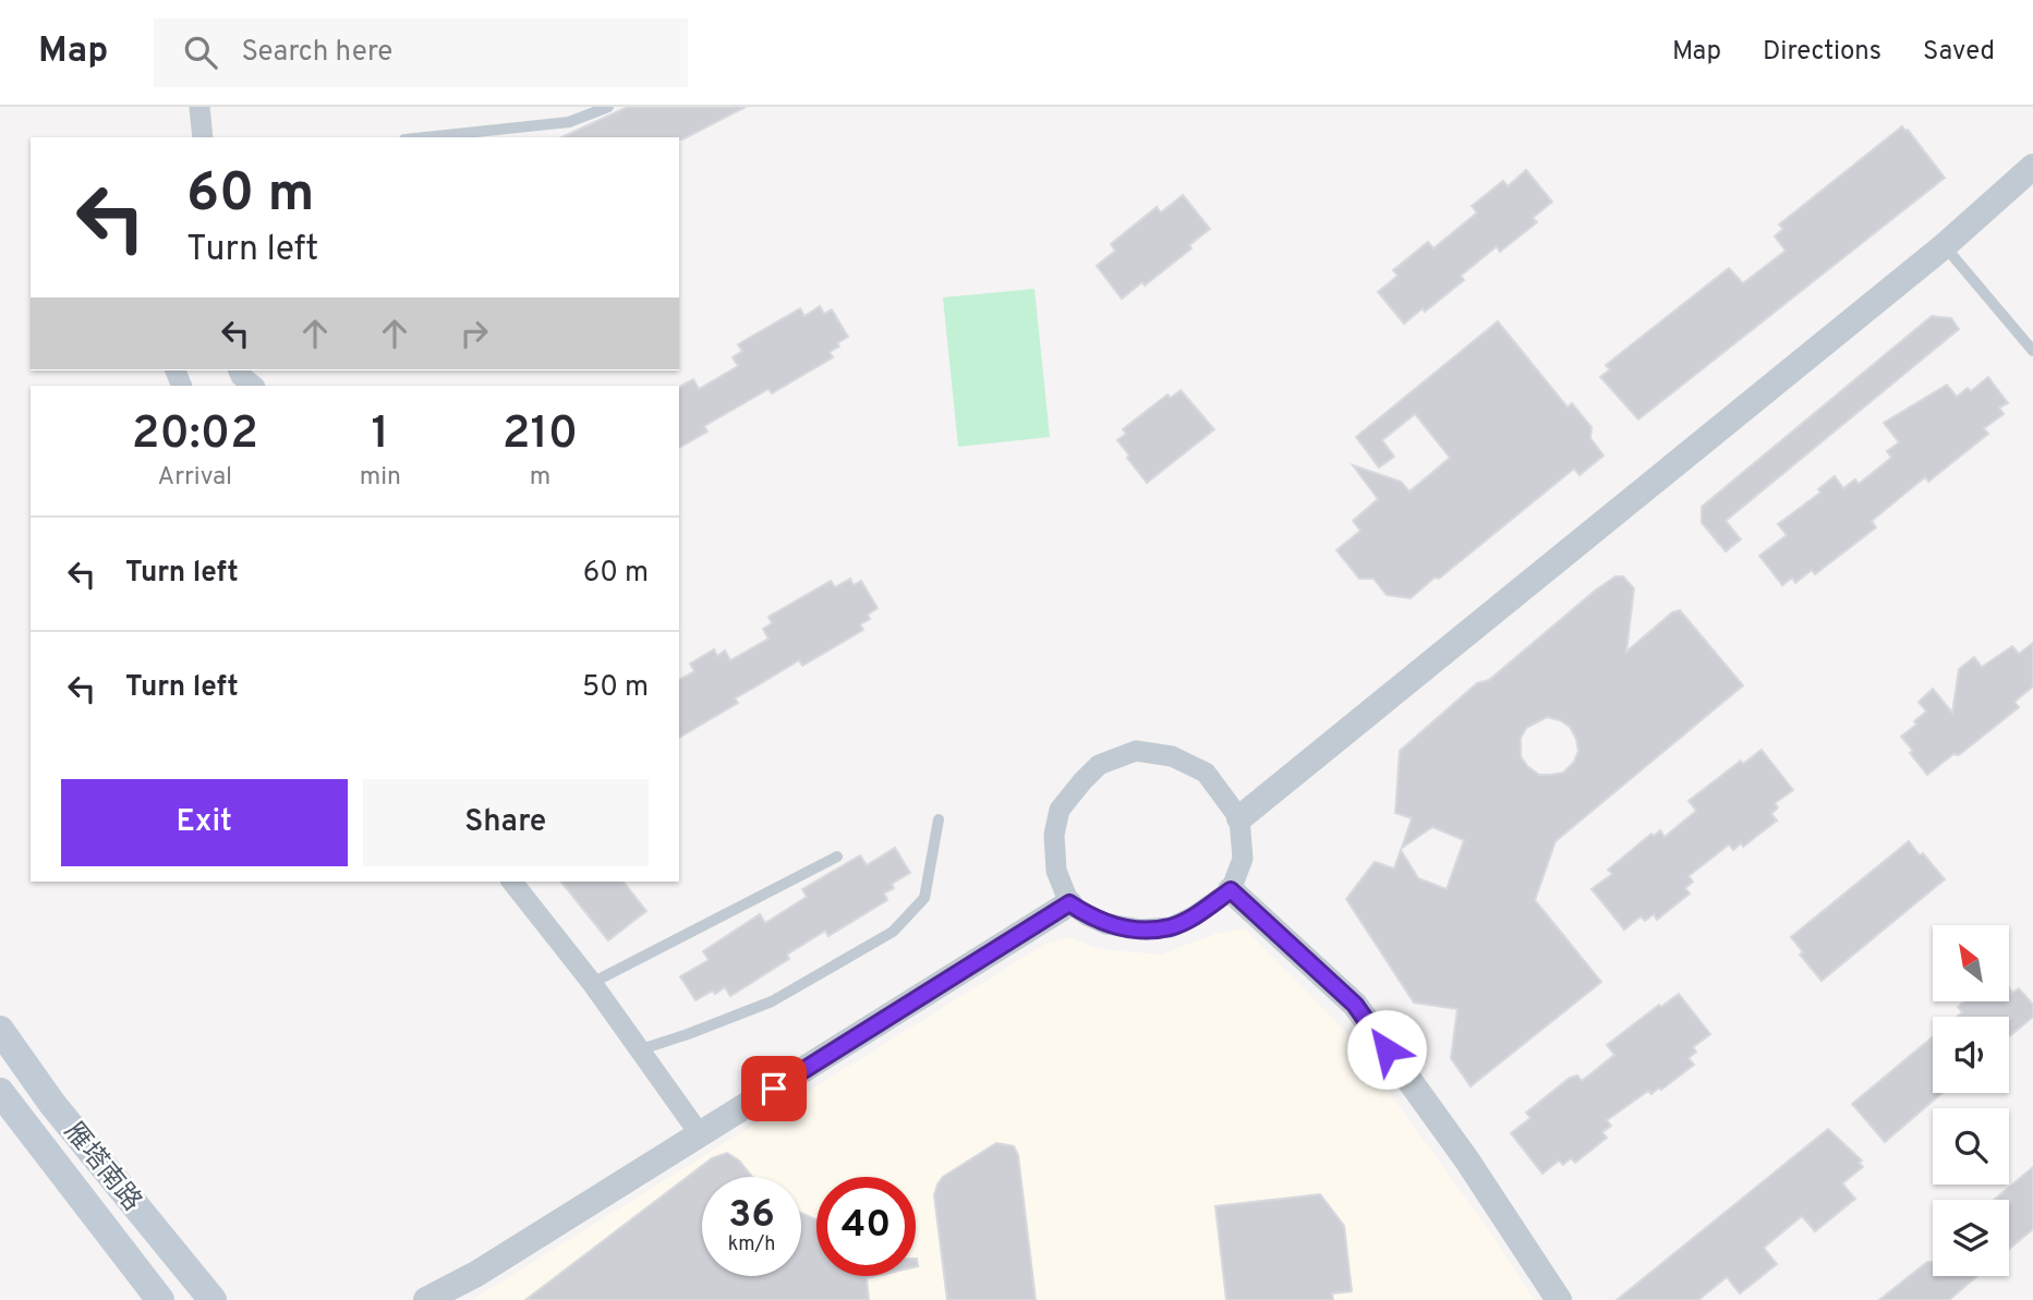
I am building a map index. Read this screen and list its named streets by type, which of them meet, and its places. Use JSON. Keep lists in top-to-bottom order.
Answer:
{
  "streets": {
    "main road": ["雁塔南路"]
  },
  "north": "top left",
  "page": {
    "header": "Map",
    "search": "Search here",
    "nav": ["Map", "Directions", "Saved"],
    "turn": ["60 m", "Turn left"],
    "eta": [
      "20:02",
      "Arrival",
      "1",
      "min",
      "210",
      "m"
    ],
    "list": [
      {
        "name": "Turn left",
        "value": "60 m"
      },
      {
        "name": "Turn left",
        "value": "50 m"
      }
    ],
    "buttons": ["Exit", "Share"],
    "speed": "36 km/h",
    "limit": "40"
  }
}
